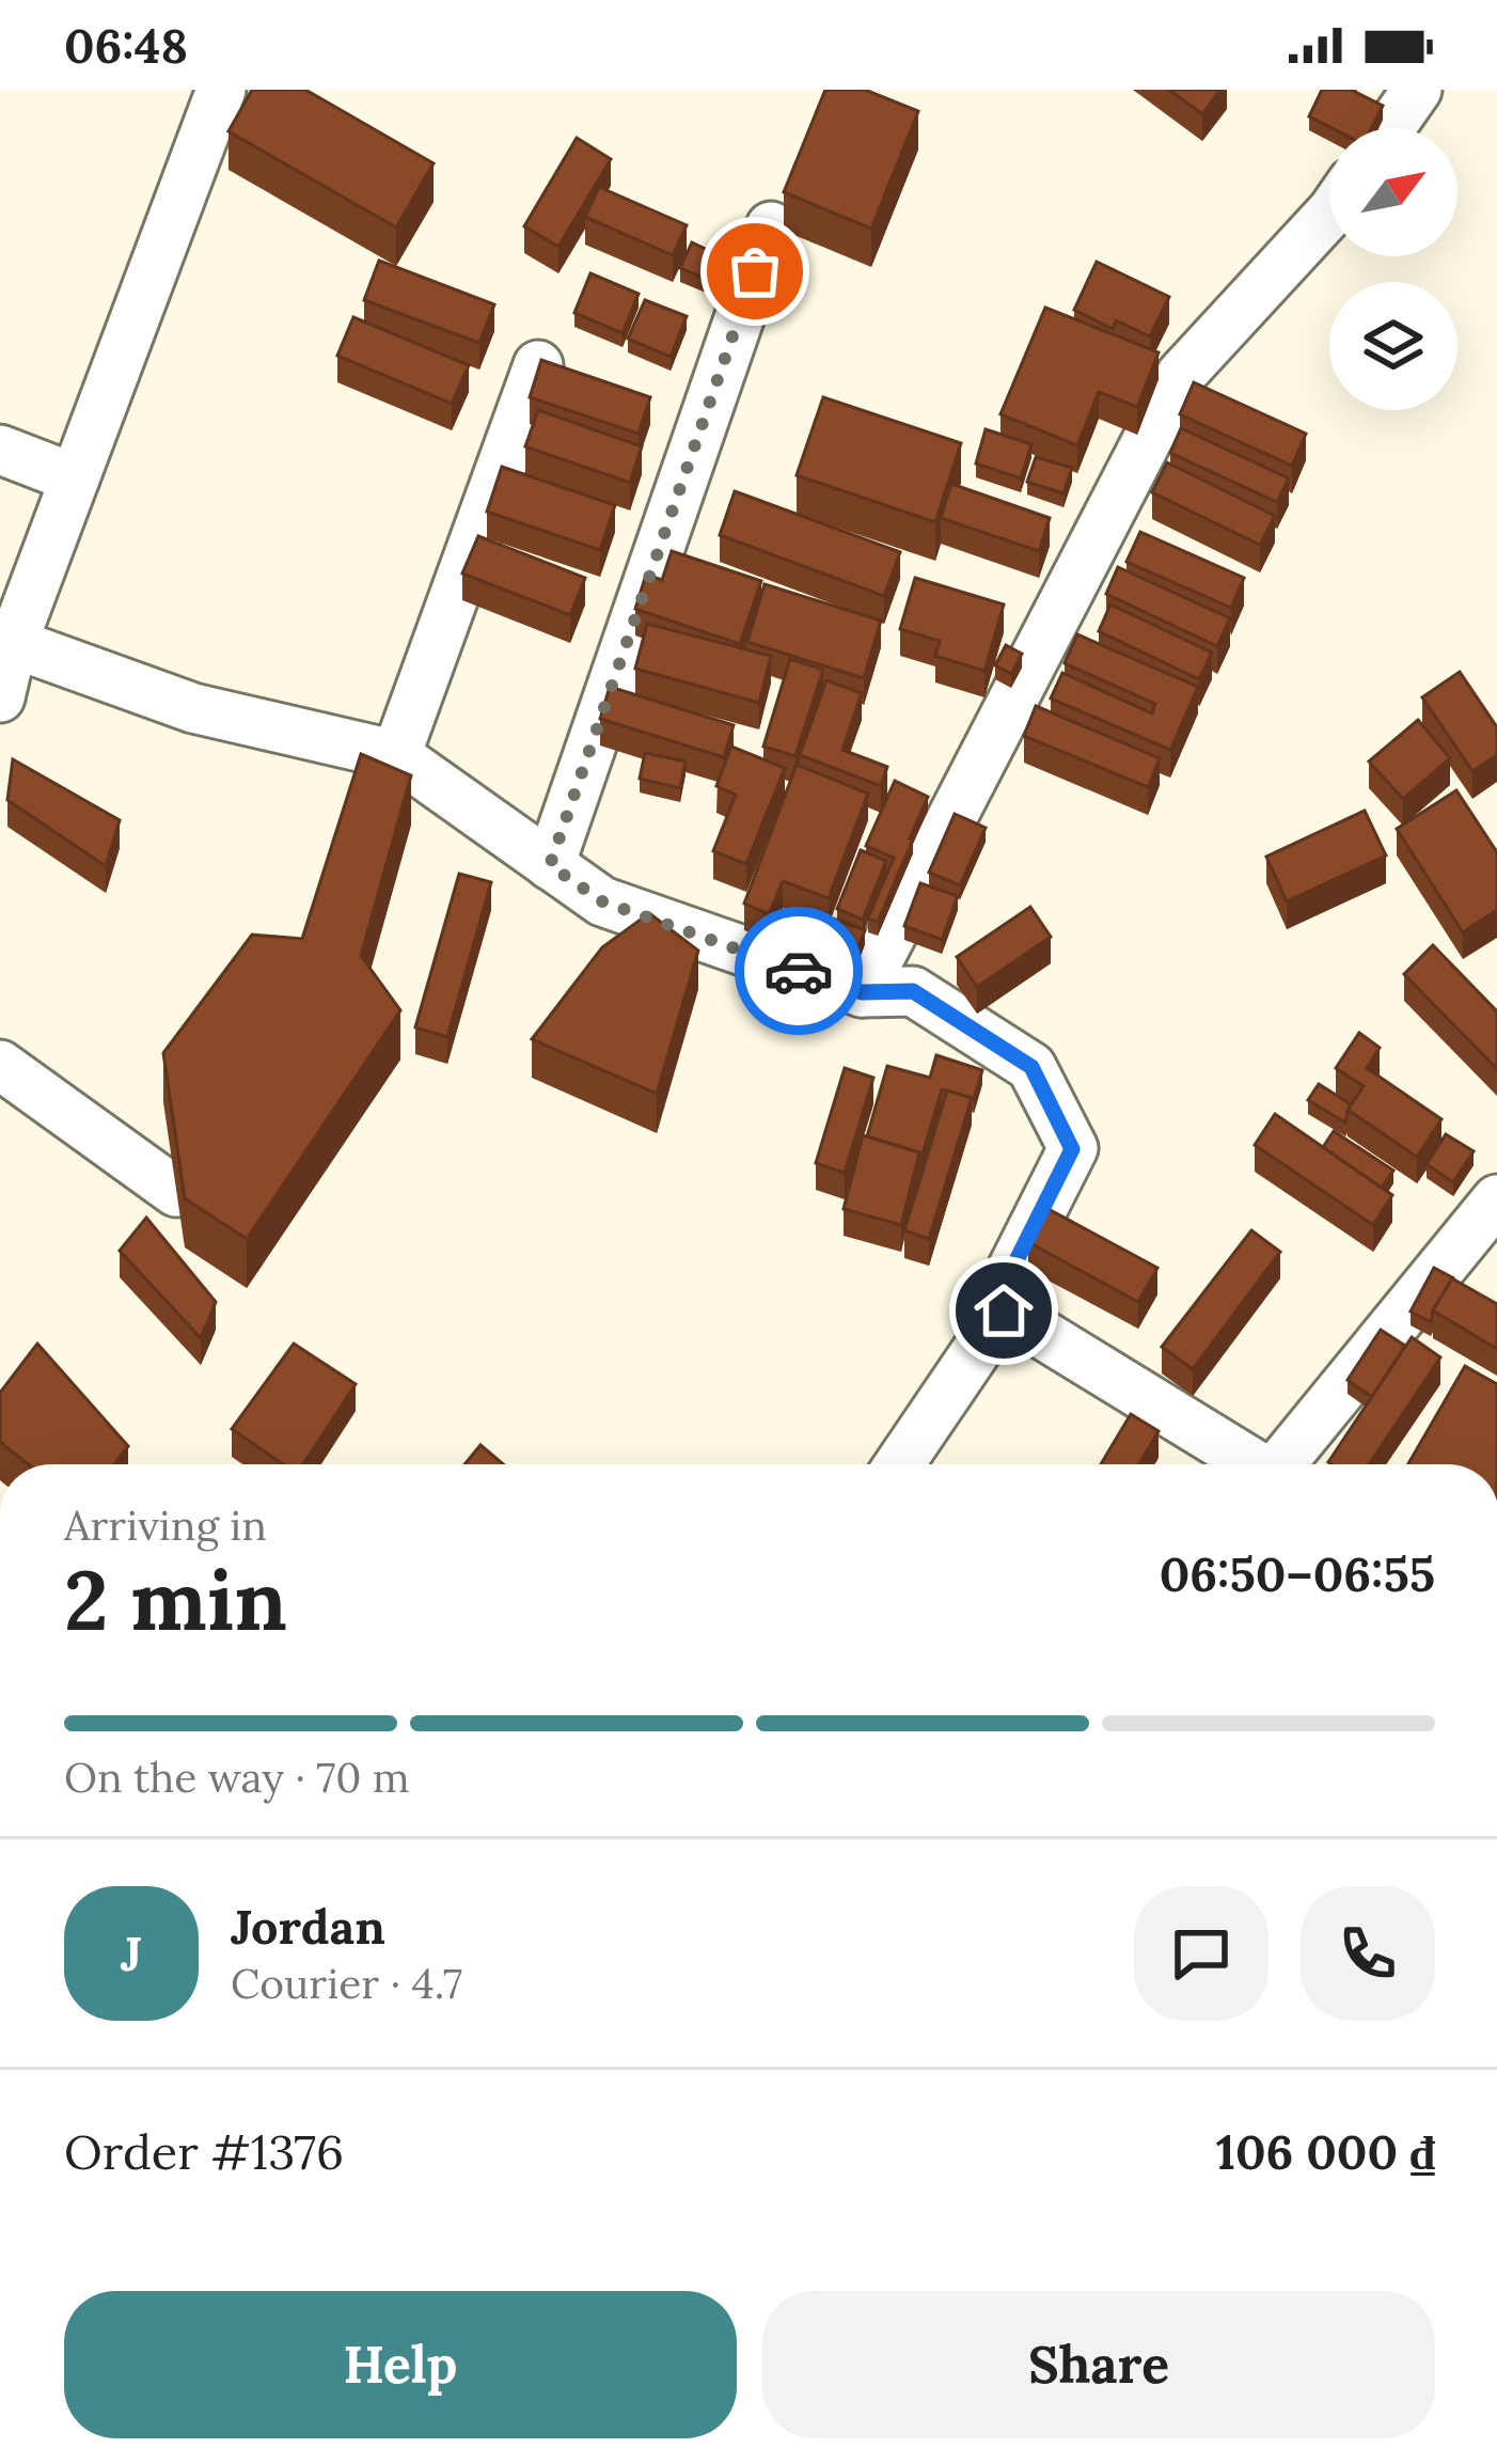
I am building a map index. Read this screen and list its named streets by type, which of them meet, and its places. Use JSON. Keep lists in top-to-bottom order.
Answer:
{
  "north": "top right",
  "page": {
    "status": "06:48",
    "heading": ["2 min", "Arriving in", "06:50–06:55"],
    "panel": [
      "Jordan",
      "Courier · 4.7",
      "Order #1376",
      "106 000 ₫"
    ],
    "bar": "On the way · 70 m",
    "round": "J",
    "buttons": ["Help", "Share"]
  }
}
